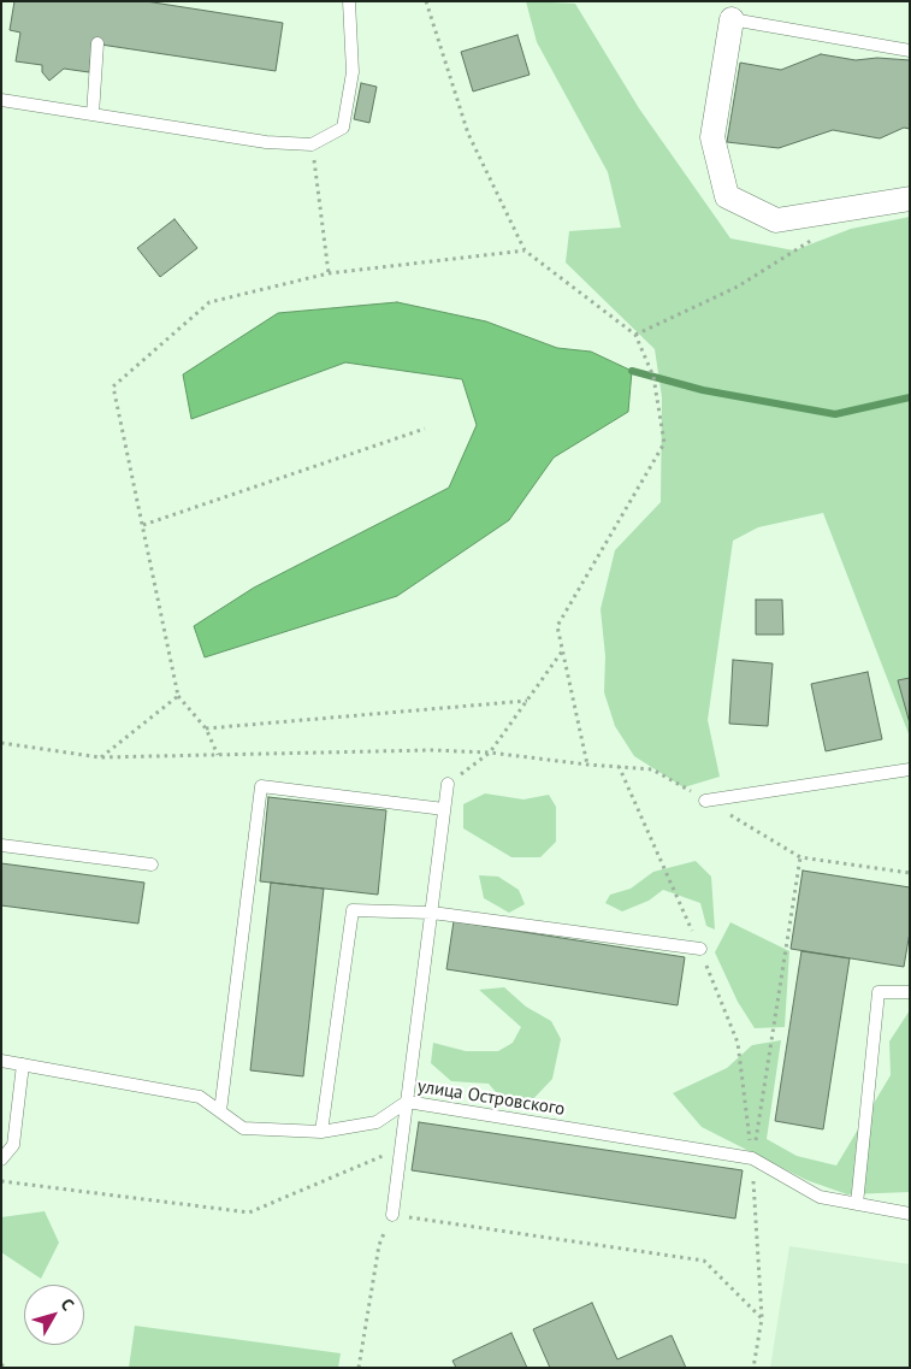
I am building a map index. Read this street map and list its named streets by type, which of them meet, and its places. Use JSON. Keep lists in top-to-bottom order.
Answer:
{
  "streets": {
    "lane": ["улица Островского"]
  },
  "north": "top right"
}
